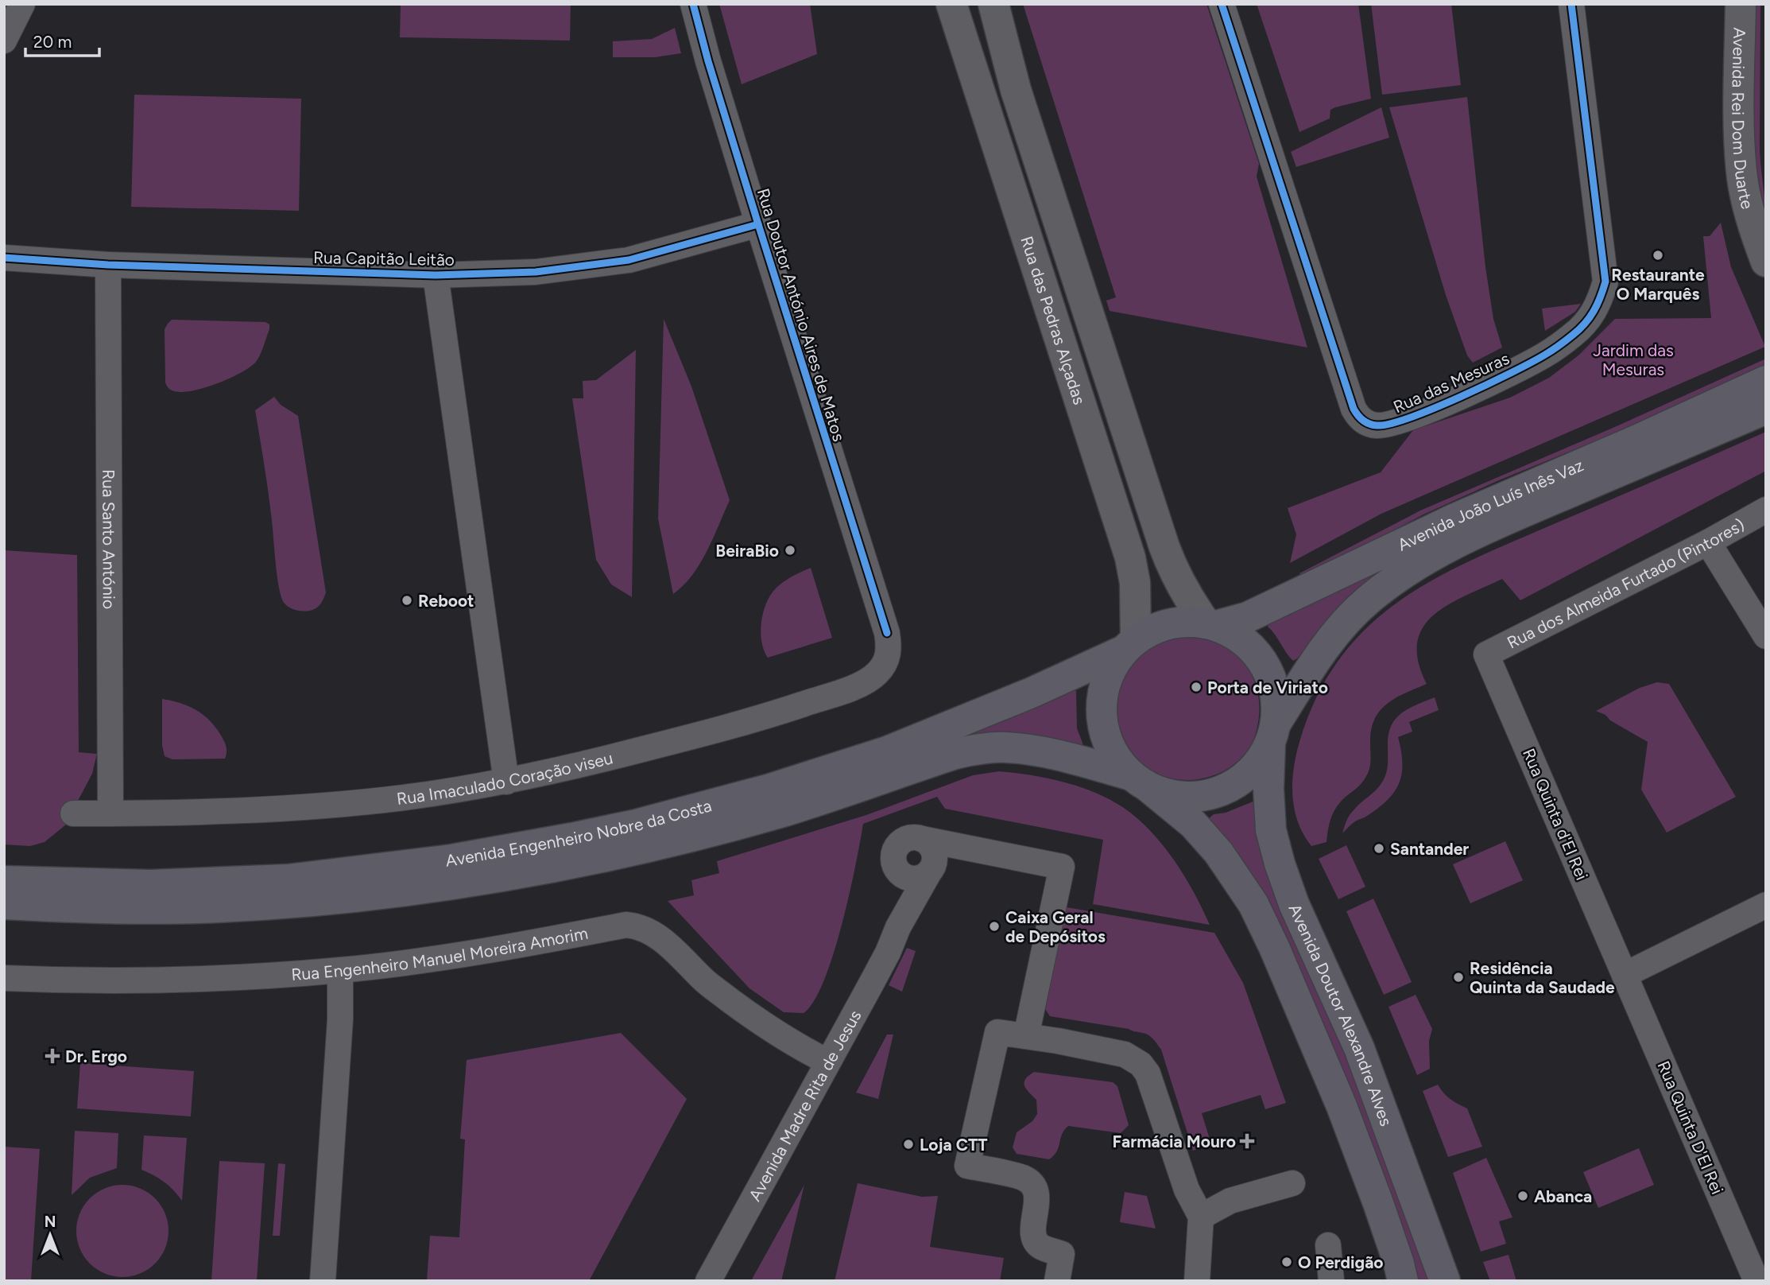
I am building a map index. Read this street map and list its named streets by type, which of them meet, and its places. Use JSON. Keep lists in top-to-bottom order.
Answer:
{
  "streets": {
    "main road": [
      "Avenida Rei Dom Duarte",
      "Rua das Pedras Alçadas",
      "Avenida João Luís Inês Vaz",
      "Avenida Engenheiro Nobre da Costa",
      "Avenida Doutor Alexandre Alves"
    ],
    "street": [
      "Rua Capitão Leitão",
      "Rua Doutor António Aires de Matos",
      "Rua das Mesuras",
      "Rua Santo António",
      "Rua dos Almeida Furtado (Pintores)",
      "Rua Imaculado Coração viseu",
      "Rua Quinta d'El Rei",
      "Rua Engenheiro Manuel Moreira Amorim",
      "Avenida Madre Rita de Jesus",
      "Rua Quinta D'El Rei"
    ]
  },
  "crossings": [
    ["Rua Capitão Leitão", "Rua Doutor António Aires de Matos"],
    ["Rua Capitão Leitão", "Rua Santo António"],
    ["Rua Doutor António Aires de Matos", "Rua Imaculado Coração viseu"],
    ["Rua das Pedras Alçadas", "Avenida João Luís Inês Vaz"],
    ["Rua das Pedras Alçadas", "Avenida Engenheiro Nobre da Costa"],
    ["Rua das Pedras Alçadas", "Avenida Doutor Alexandre Alves"],
    ["Avenida João Luís Inês Vaz", "Avenida Engenheiro Nobre da Costa"],
    ["Avenida João Luís Inês Vaz", "Avenida Doutor Alexandre Alves"],
    ["Rua Santo António", "Rua Imaculado Coração viseu"],
    ["Rua dos Almeida Furtado (Pintores)", "Rua Quinta d'El Rei"],
    ["Rua Quinta d'El Rei", "Rua Quinta D'El Rei"],
    ["Avenida Engenheiro Nobre da Costa", "Avenida Doutor Alexandre Alves"],
    ["Rua Engenheiro Manuel Moreira Amorim", "Avenida Madre Rita de Jesus"]
  ],
  "parks": ["Jardim das Mesuras"],
  "places": {
    "other": [
      "Restaurante O Marquês",
      "BeiraBio",
      "Reboot",
      "Porta de Viriato",
      "Santander",
      "Caixa Geral de Depósitos",
      "Residência Quinta da Saudade",
      "Loja CTT",
      "Abanca",
      "O Perdigão"
    ],
    "health": ["Dr. Ergo", "Farmácia Mouro"]
  },
  "scale_bar": "20 m",
  "north": "top"
}
